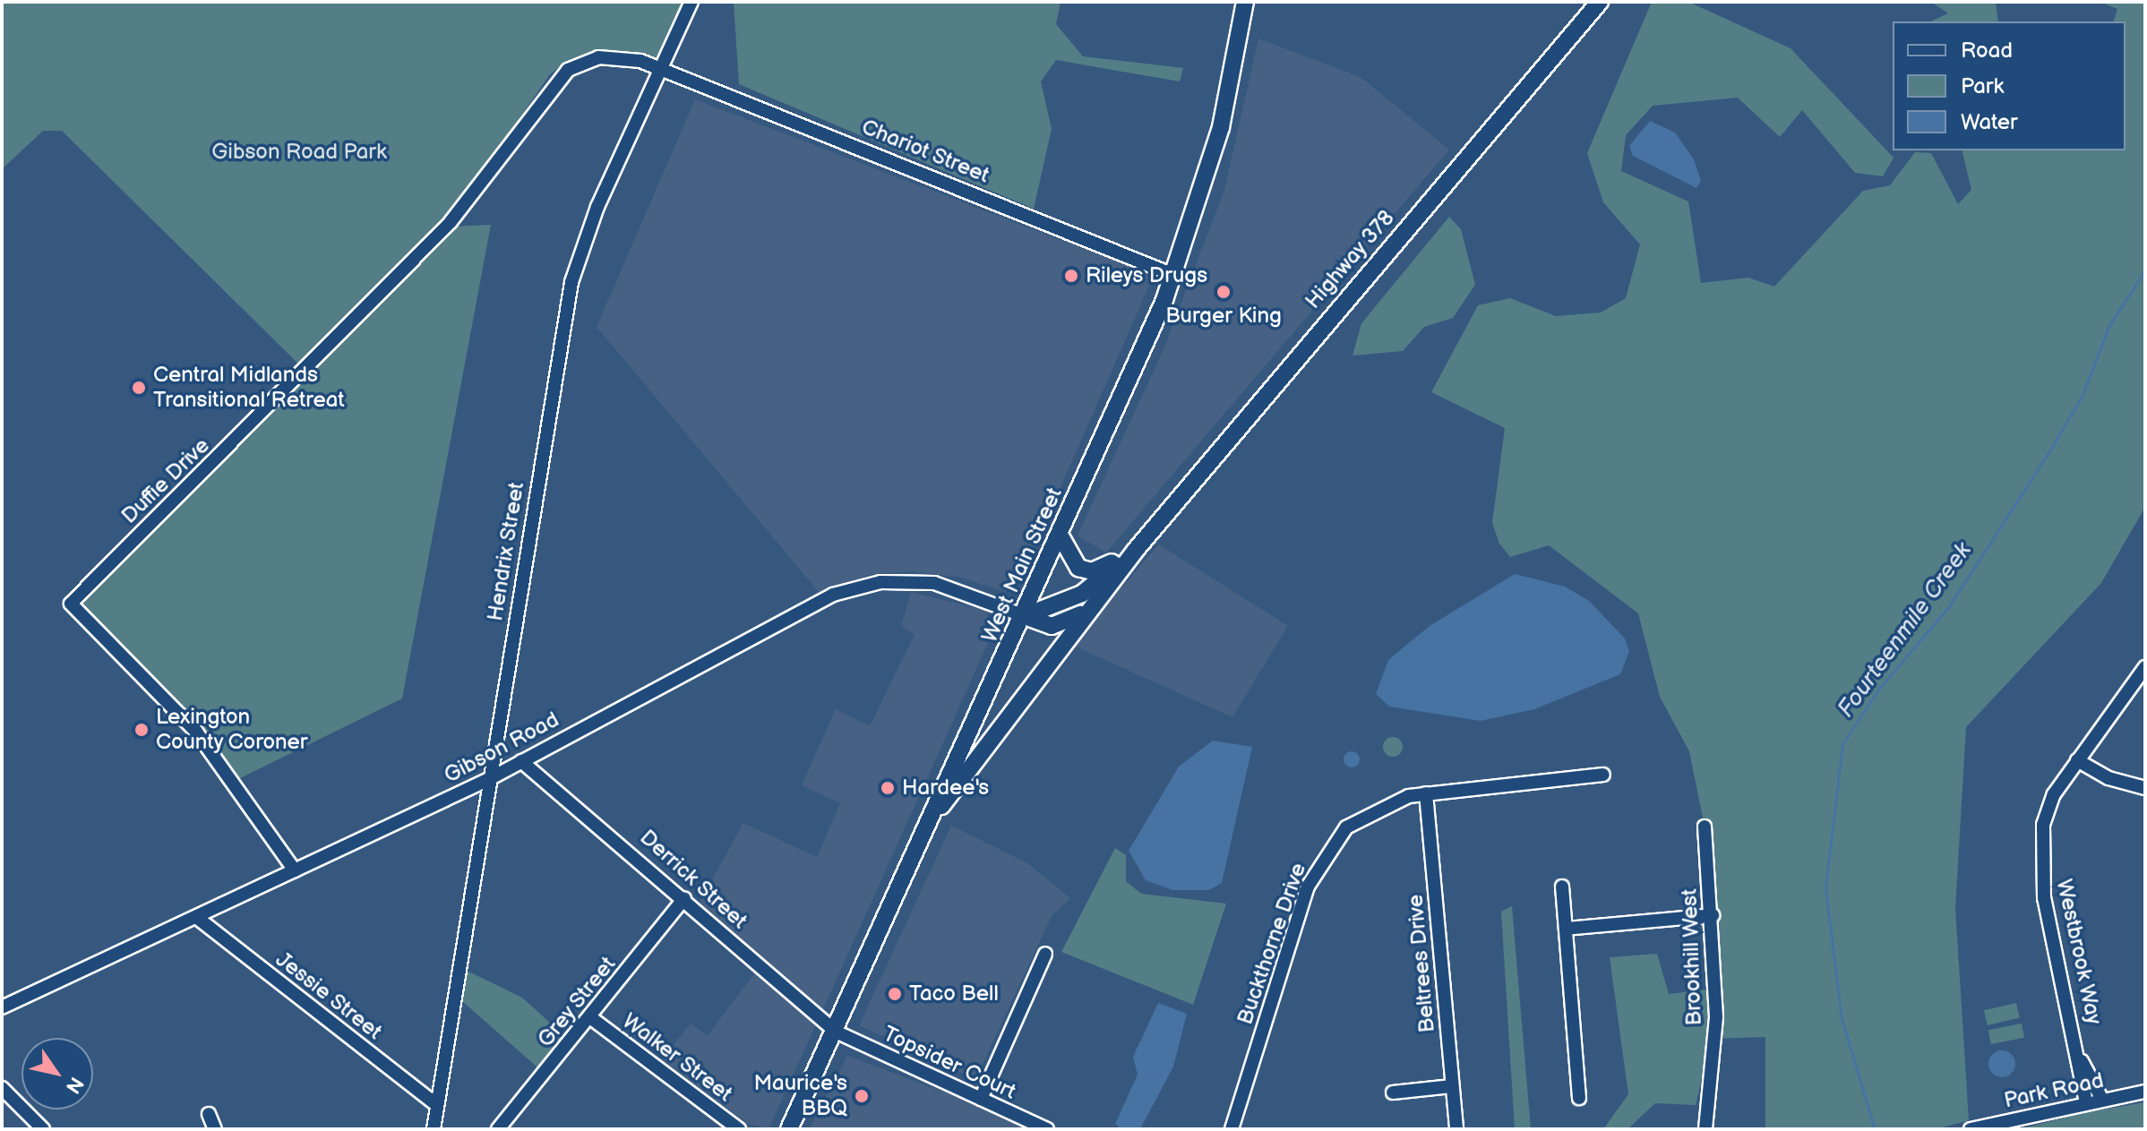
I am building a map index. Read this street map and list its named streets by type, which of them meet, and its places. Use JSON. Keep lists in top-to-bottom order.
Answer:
{
  "streets": {
    "main road": ["Highway 378", "West Main Street"],
    "street": [
      "Chariot Street",
      "Duffie Drive",
      "Hendrix Street",
      "Gibson Road",
      "Derrick Street",
      "Buckthorne Drive",
      "Westbrook Way",
      "Brookhill West",
      "Beltrees Drive",
      "Jessie Street",
      "Grey Street",
      "Walker Street",
      "Topsider Court",
      "Park Road"
    ]
  },
  "crossings": [
    ["Chariot Street", "Duffie Drive"],
    ["Chariot Street", "Hendrix Street"],
    ["Chariot Street", "West Main Street"],
    ["Duffie Drive", "Hendrix Street"],
    ["Duffie Drive", "Gibson Road"],
    ["Hendrix Street", "Gibson Road"],
    ["Hendrix Street", "Jessie Street"],
    ["West Main Street", "Gibson Road"],
    ["West Main Street", "Derrick Street"],
    ["West Main Street", "Topsider Court"],
    ["Gibson Road", "Derrick Street"],
    ["Gibson Road", "Jessie Street"],
    ["Derrick Street", "Grey Street"],
    ["Derrick Street", "Topsider Court"],
    ["Buckthorne Drive", "Beltrees Drive"],
    ["Westbrook Way", "Park Road"],
    ["Grey Street", "Walker Street"]
  ],
  "water": ["Fourteenmile Creek"],
  "parks": ["Gibson Road Park"],
  "places": [
    "Rileys Drugs",
    "Burger King",
    "Central Midlands Transitional Retreat",
    "Lexington County Coroner",
    "Hardee's",
    "Taco Bell",
    "Maurice's BBQ"
  ],
  "legend": ["Road", "Park", "Water"],
  "north": "bottom right"
}
